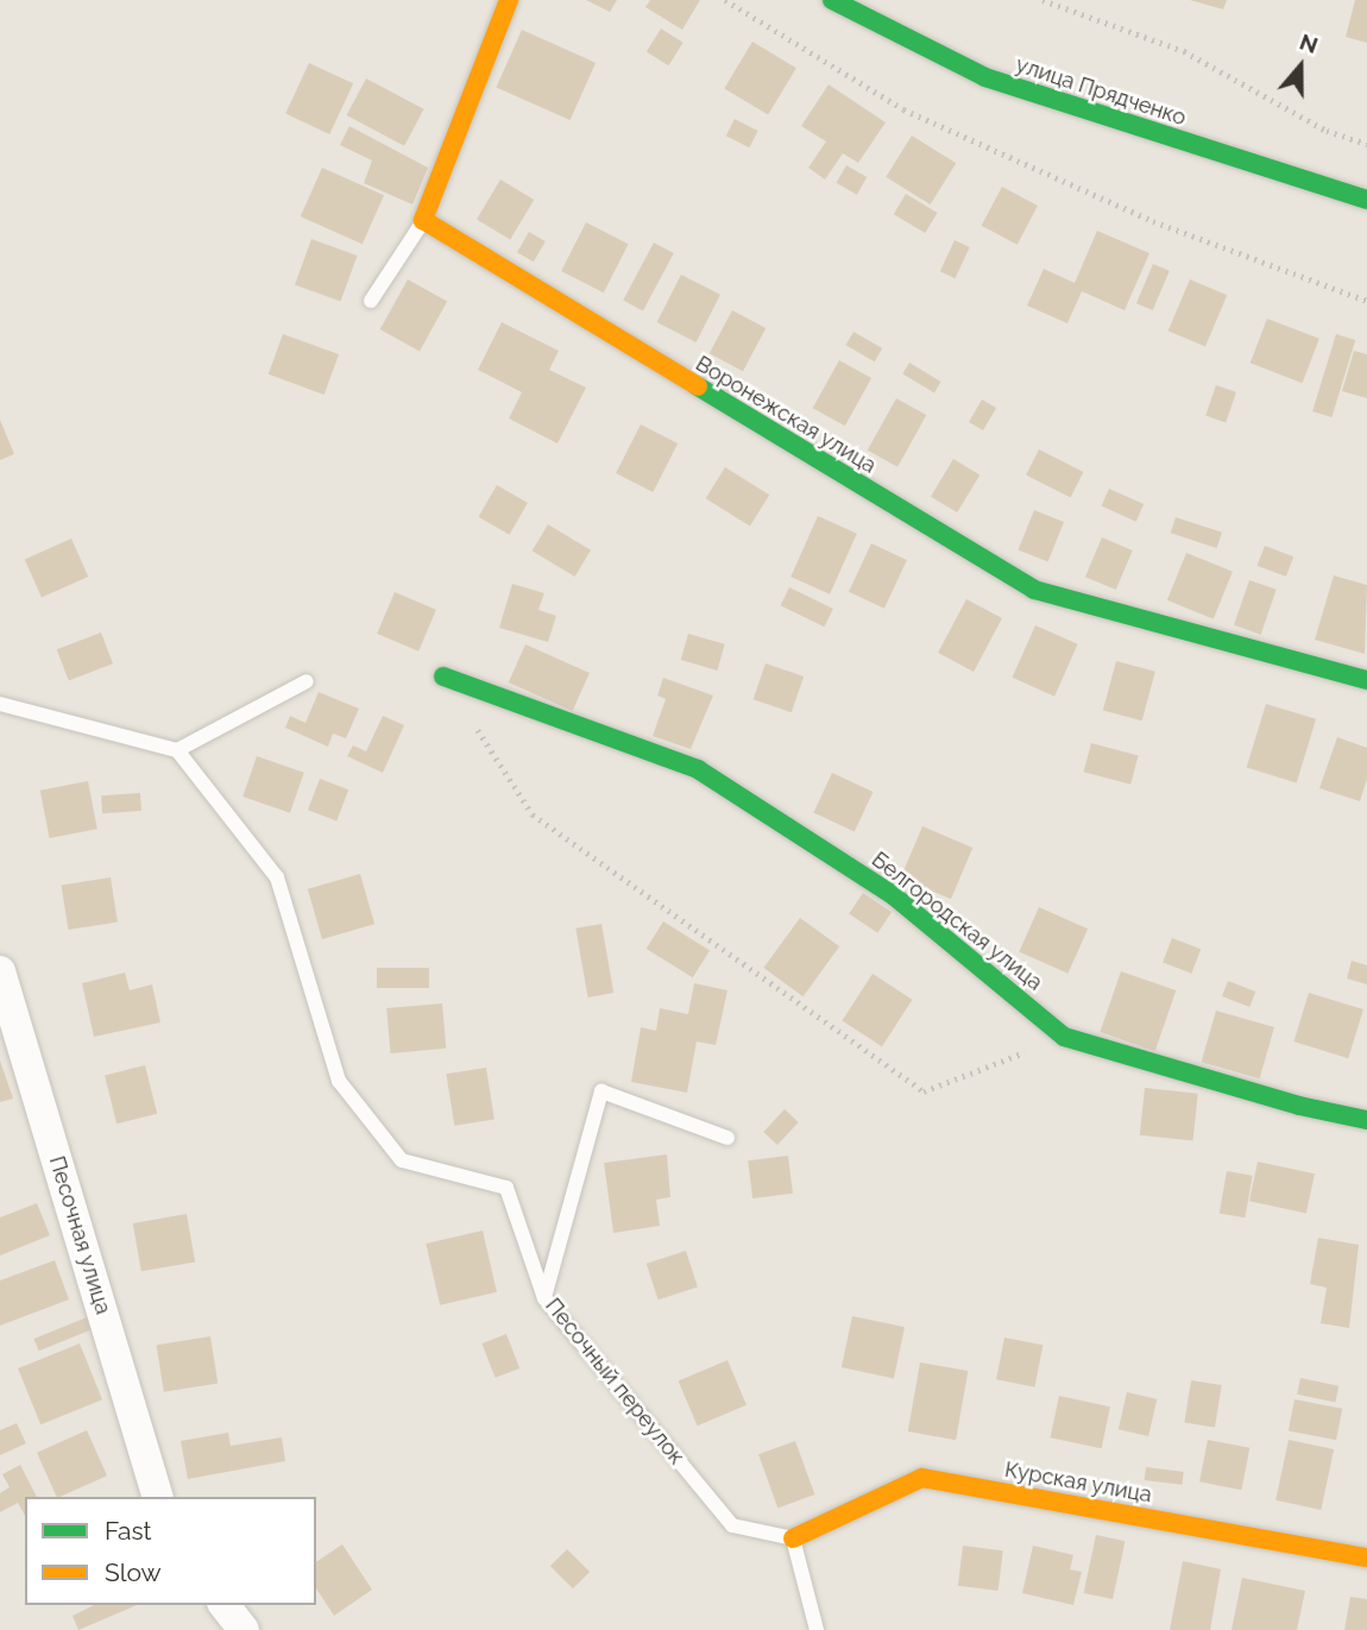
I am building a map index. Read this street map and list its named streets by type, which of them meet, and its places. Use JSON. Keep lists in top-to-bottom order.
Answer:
{
  "streets": {
    "street": [
      "улица Прядченко",
      "Воронежская улица",
      "Белгородская улица",
      "Песочная улица",
      "Курская улица"
    ],
    "lane": ["Песочный переулок"]
  },
  "crossings": [
    ["Песочный переулок", "Курская улица"]
  ],
  "legend": ["Fast", "Slow"],
  "north": "top"
}
